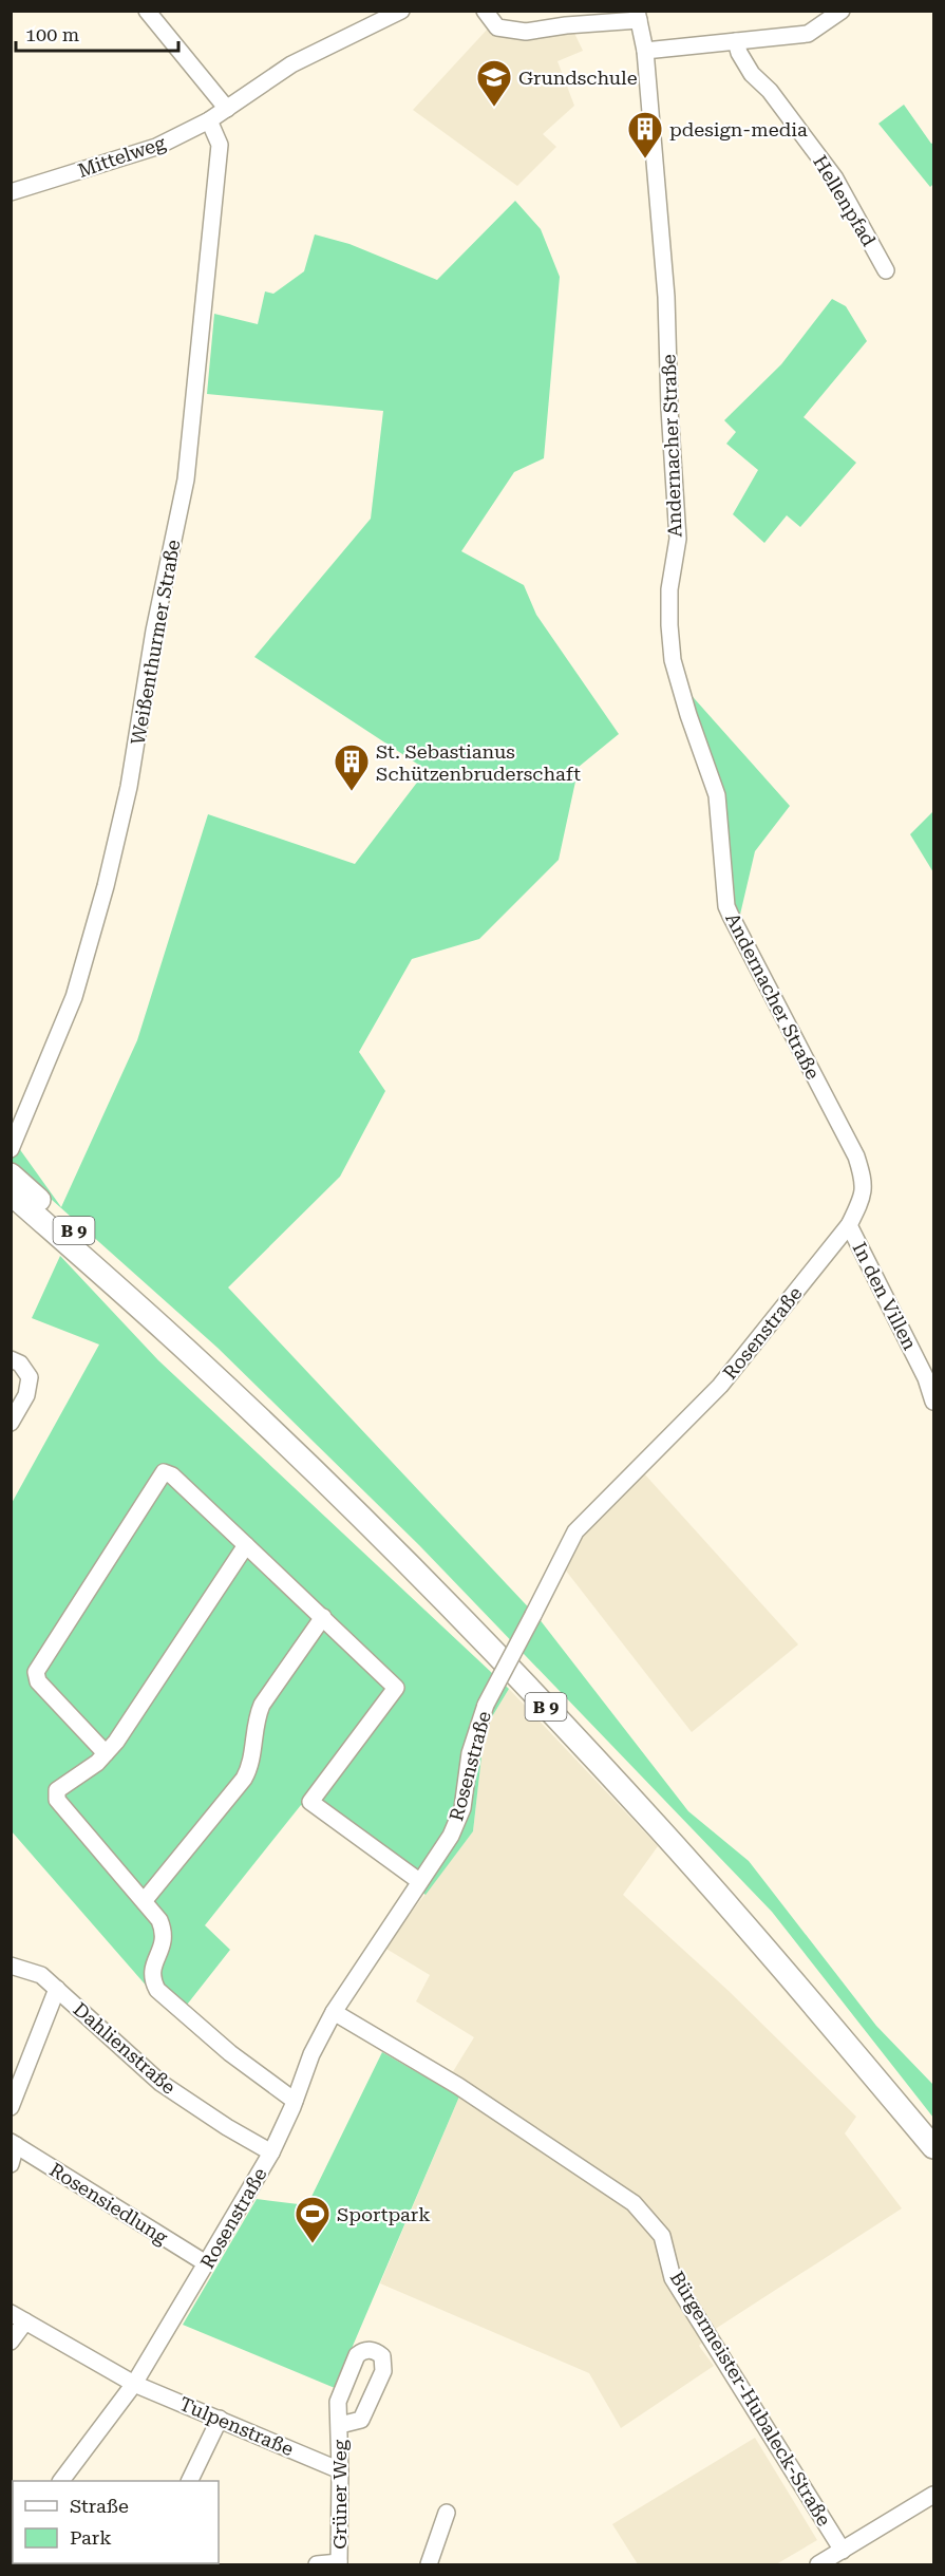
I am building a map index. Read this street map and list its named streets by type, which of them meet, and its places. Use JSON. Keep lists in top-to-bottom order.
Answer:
{
  "streets": {
    "highway": ["B 9"],
    "street": [
      "Mittelweg",
      "Hellenpfad",
      "Andernacher Straße",
      "Weißenthurmer Straße",
      "In den Villen",
      "Rosenstraße",
      "Dahlienstraße",
      "Rosensiedlung",
      "Bürgermeister-Hubaleck-Straße",
      "Tulpenstraße",
      "Grüner Weg"
    ]
  },
  "crossings": [
    ["Mittelweg", "Weißenthurmer Straße"],
    ["Andernacher Straße", "Rosenstraße"],
    ["In den Villen", "Rosenstraße"],
    ["Rosenstraße", "Dahlienstraße"],
    ["Rosenstraße", "Rosensiedlung"],
    ["Rosenstraße", "Bürgermeister-Hubaleck-Straße"],
    ["Rosenstraße", "Tulpenstraße"],
    ["Tulpenstraße", "Grüner Weg"]
  ],
  "places": {
    "school or university": ["Grundschule"],
    "building": ["pdesign-media", "St. Sebastianus Schützenbruderschaft"],
    "sports": ["Sportpark"]
  },
  "legend": ["Straße", "Park"],
  "scale_bar": "100 m"
}
